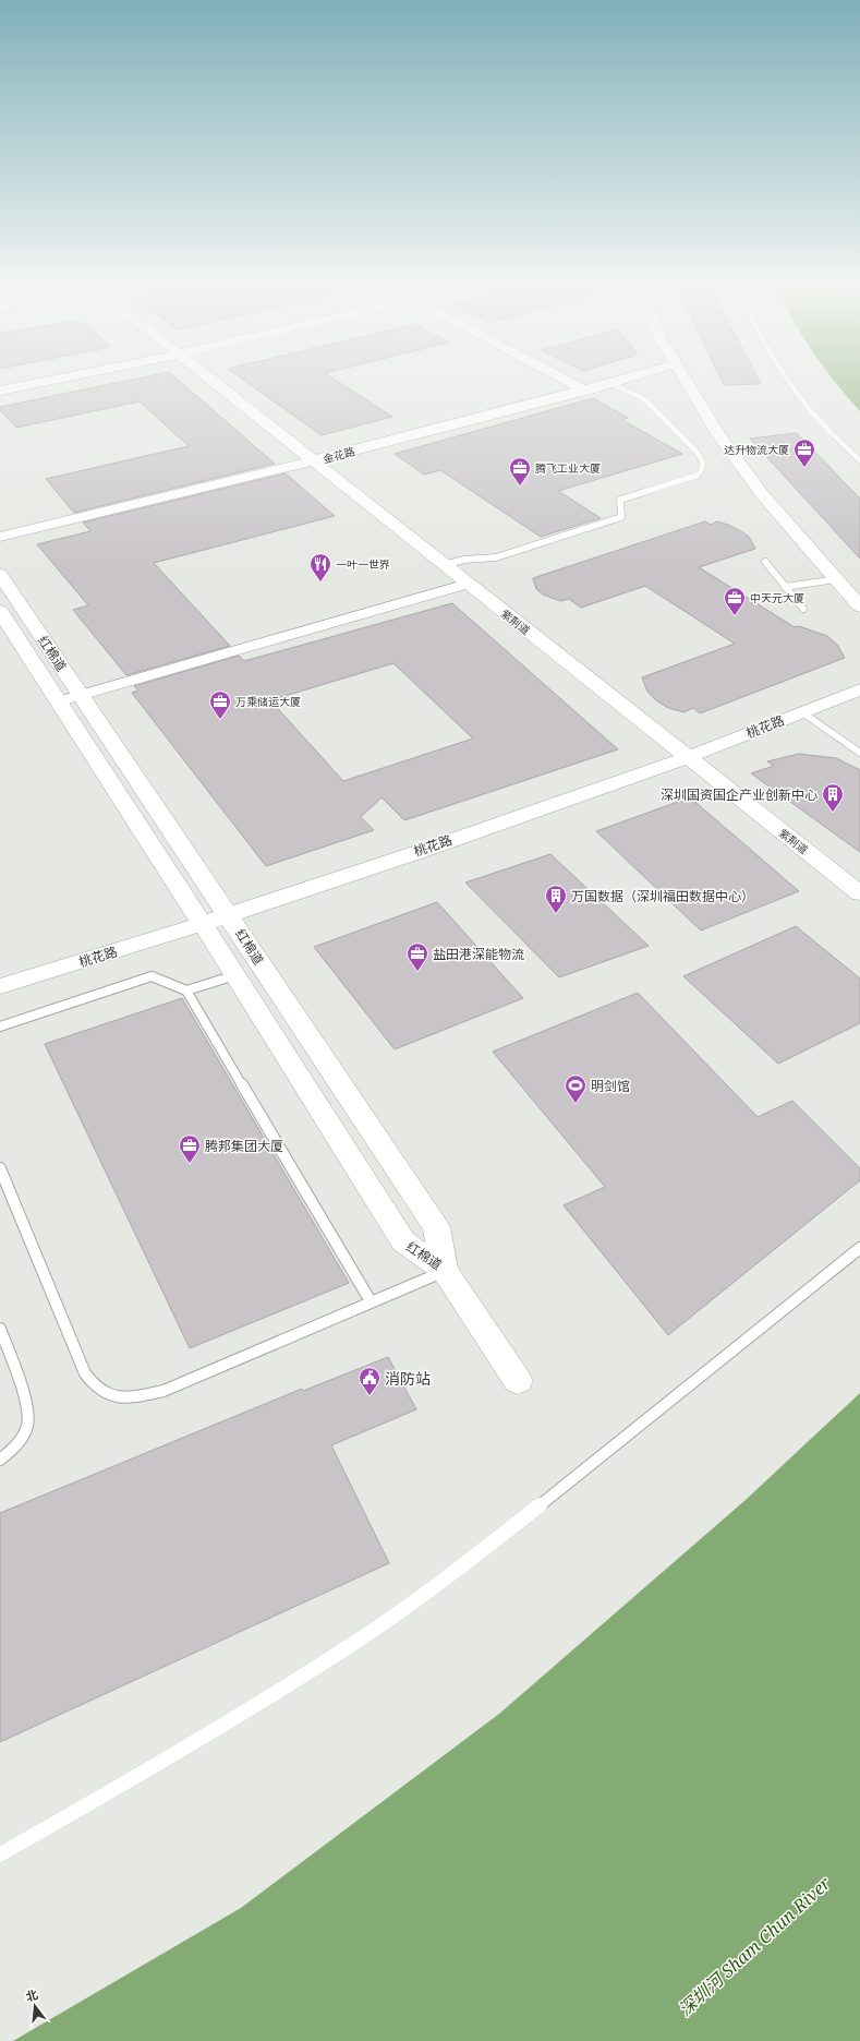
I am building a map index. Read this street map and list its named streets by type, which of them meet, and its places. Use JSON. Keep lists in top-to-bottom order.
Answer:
{
  "streets": {
    "main road": [
      "金花路",
      "紫荆道",
      "红棉道",
      "桃花路"
    ]
  },
  "crossings": [
    ["金花路", "紫荆道"],
    ["紫荆道", "桃花路"],
    ["红棉道", "桃花路"]
  ],
  "water": ["深圳河 Sham Chun River"],
  "places": {
    "office": [
      "达升物流大厦",
      "腾飞工业大厦",
      "中天元大厦",
      "万乘储运大厦",
      "盐田港深能物流",
      "腾邦集团大厦"
    ],
    "restaurant": ["一叶一世界"],
    "building": ["深圳国资国企产业创新中心", "万国数据（深圳福田数据中心）"],
    "sports": ["明剑馆"],
    "public building": ["消防站"]
  },
  "north": "top"
}
